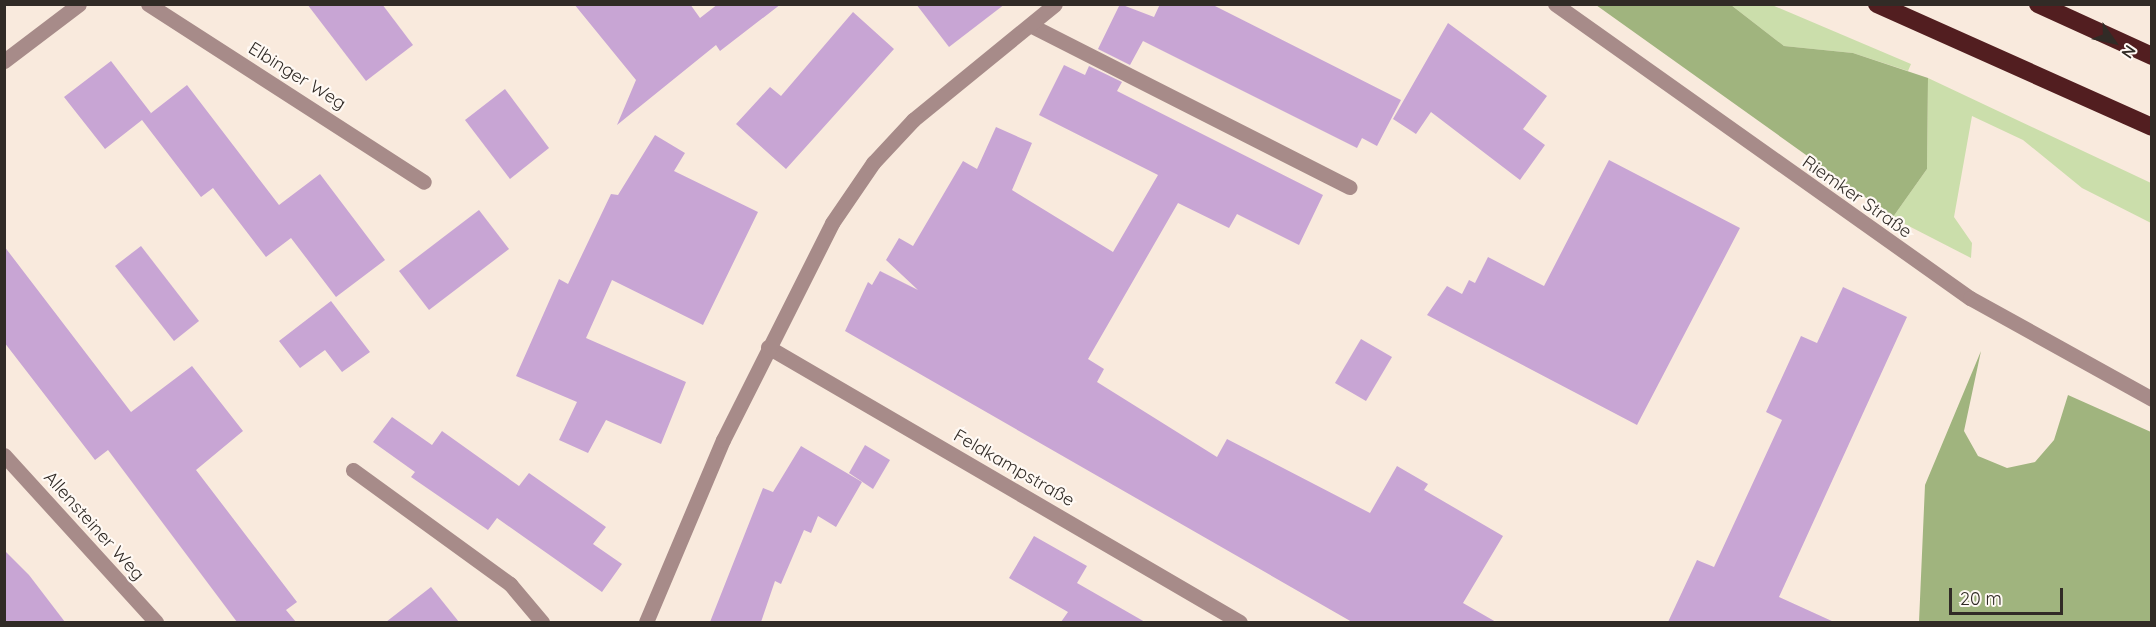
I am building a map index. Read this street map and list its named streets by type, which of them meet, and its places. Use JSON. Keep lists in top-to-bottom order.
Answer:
{
  "streets": {
    "street": [
      "Elbinger Weg",
      "Riemker Straße",
      "Feldkampstraße",
      "Allensteiner Weg"
    ]
  },
  "scale_bar": "20 m",
  "north": "bottom right"
}
